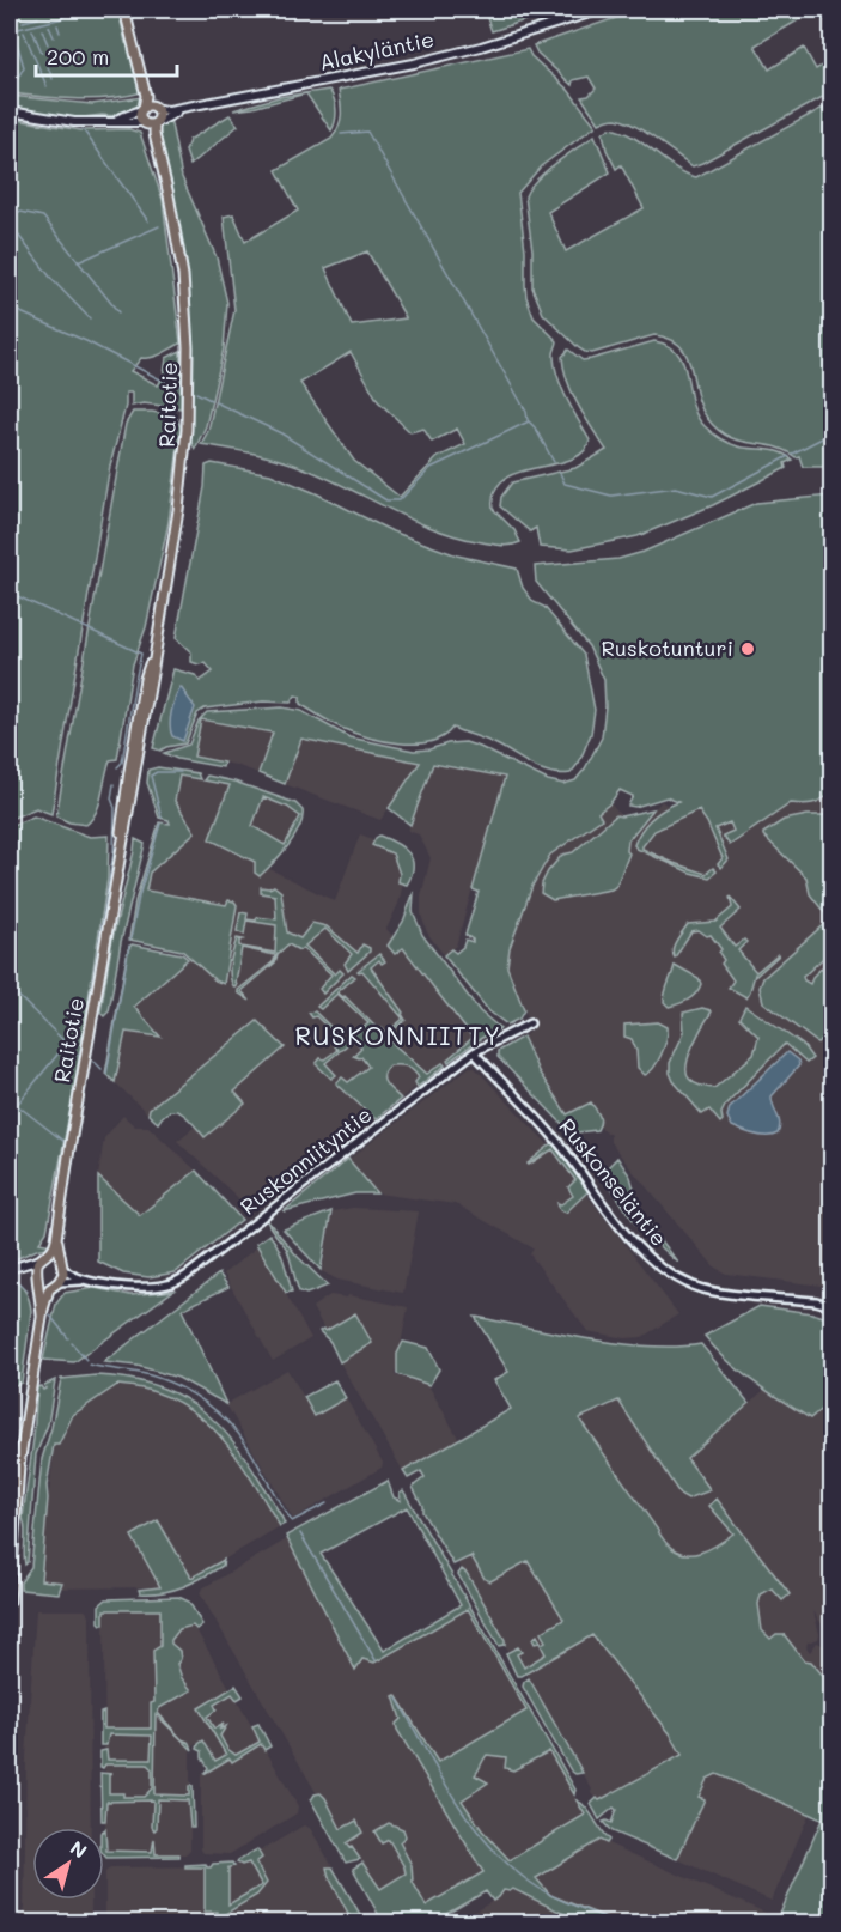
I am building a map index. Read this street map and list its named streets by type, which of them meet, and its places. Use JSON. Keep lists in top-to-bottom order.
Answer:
{
  "streets": {
    "main road": ["Alakyläntie", "Raitotie"],
    "street": ["Ruskonniityntie", "Ruskonseläntie"]
  },
  "crossings": [
    ["Alakyläntie", "Raitotie"],
    ["Raitotie", "Ruskonniityntie"],
    ["Ruskonniityntie", "Ruskonseläntie"]
  ],
  "districts": ["RUSKONNIITTY"],
  "places": ["Ruskotunturi"],
  "scale_bar": "200 m",
  "north": "top right"
}
